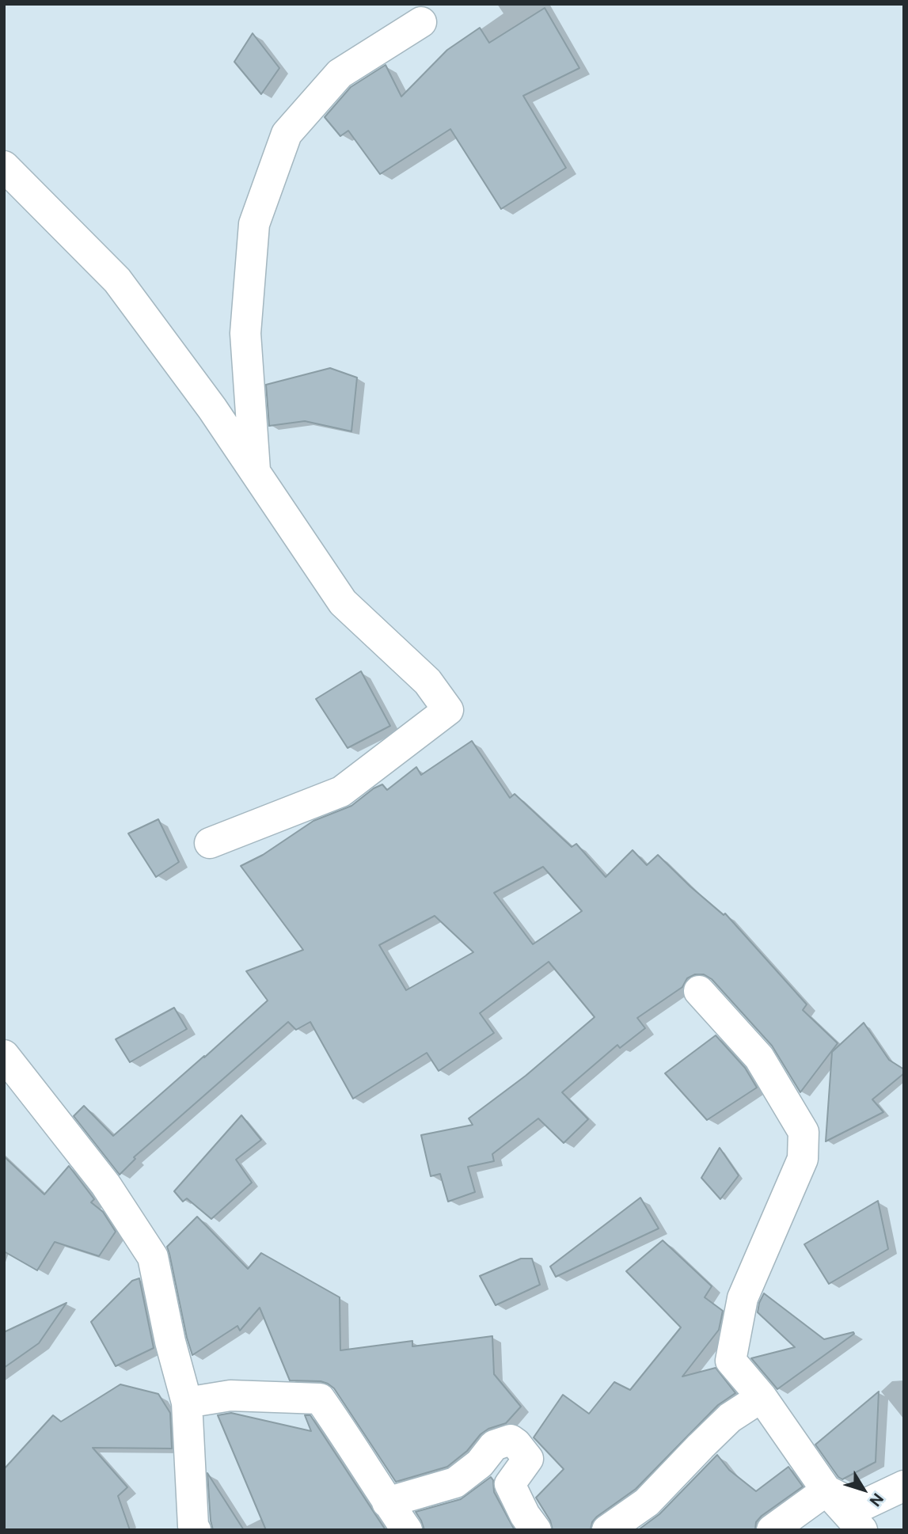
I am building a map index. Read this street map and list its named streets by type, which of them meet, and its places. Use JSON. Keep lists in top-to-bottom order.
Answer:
{
  "north": "bottom right"
}
